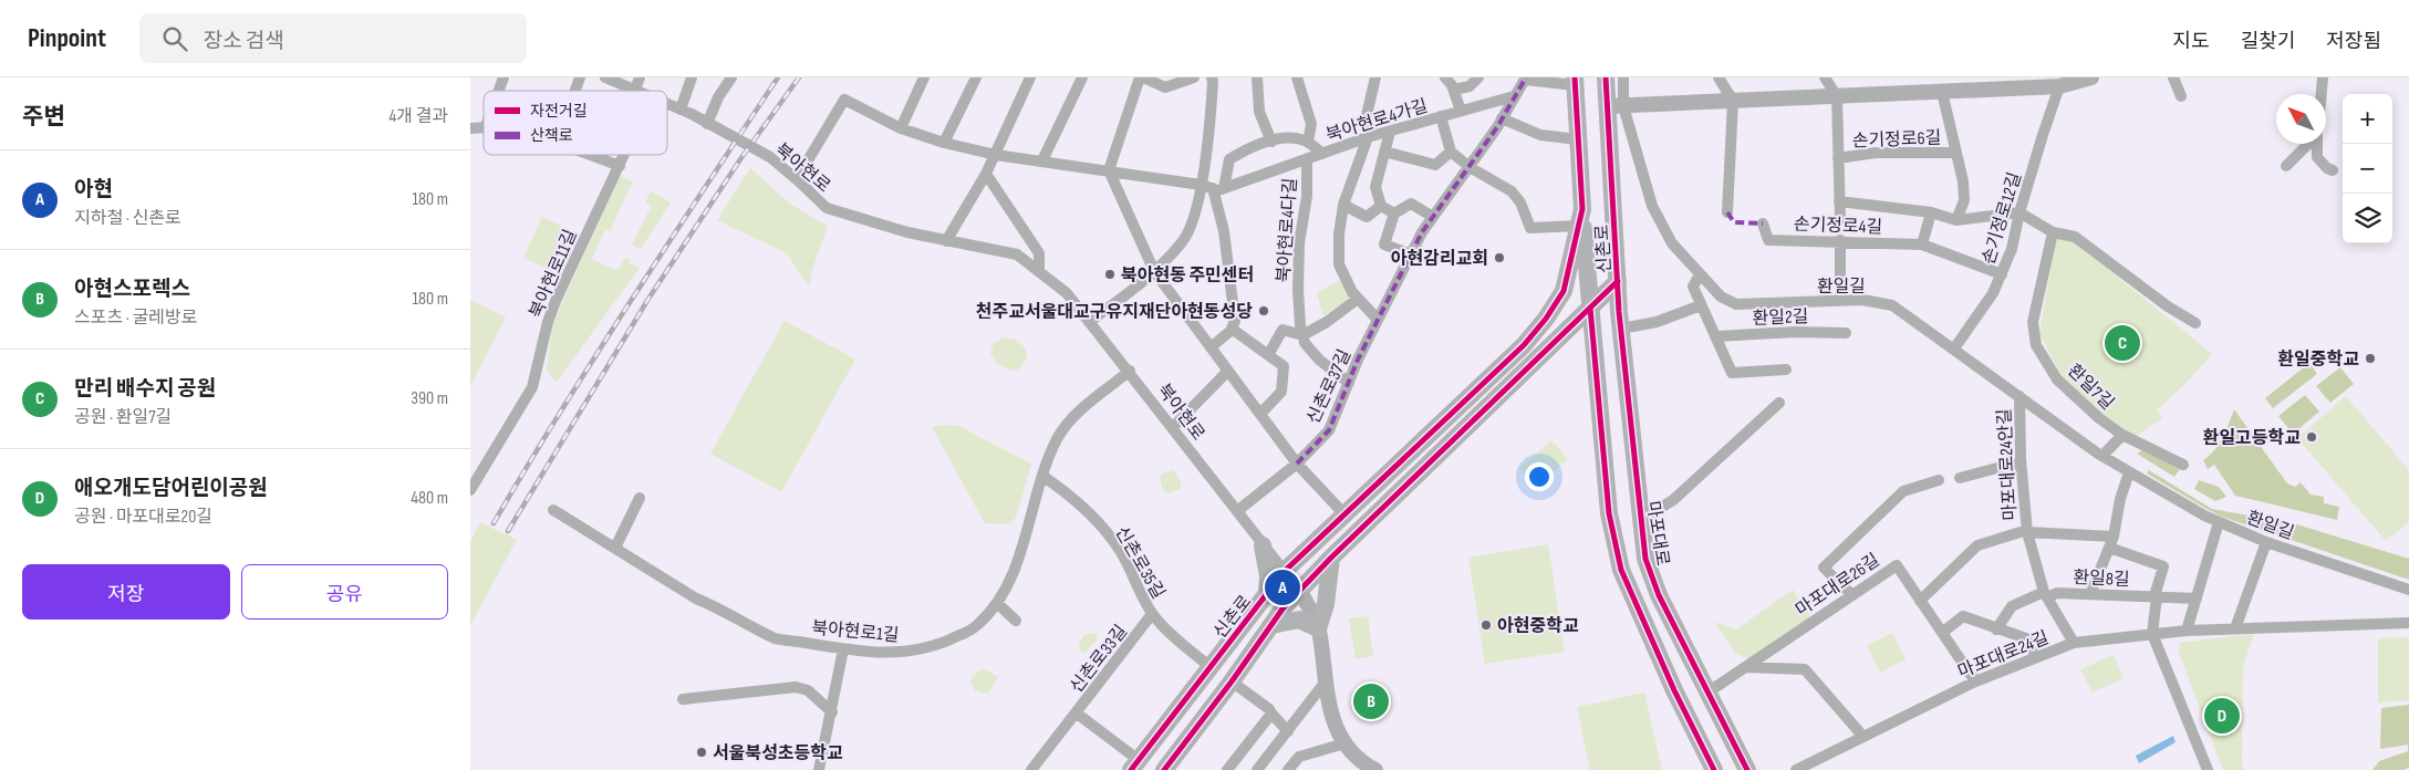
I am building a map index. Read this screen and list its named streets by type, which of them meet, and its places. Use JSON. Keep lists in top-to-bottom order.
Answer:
{
  "streets": {
    "main road": ["신촌로", "마포대로"],
    "street": [
      "북아현로4가길",
      "손기정로6길",
      "북아현로",
      "손기정로12길",
      "손기정로4길",
      "북아현로4다길",
      "북아현로11길",
      "환일길",
      "환일2길",
      "신촌로37길",
      "환일7길",
      "마포대로24안길",
      "신촌로35길",
      "환일8길",
      "마포대로26길",
      "북아현로1길",
      "마포대로24길",
      "신촌로33길"
    ]
  },
  "crossings": [
    ["북아현로4가길", "북아현로4다길"],
    ["북아현로4가길", "신촌로37길"],
    ["북아현로", "신촌로"],
    ["북아현로", "신촌로37길"],
    ["북아현로", "북아현로1길"],
    ["손기정로12길", "손기정로4길"],
    ["손기정로12길", "환일길"],
    ["북아현로4다길", "신촌로37길"],
    ["신촌로", "환일길"],
    ["신촌로", "신촌로37길"],
    ["신촌로", "마포대로"],
    ["신촌로", "신촌로35길"],
    ["신촌로", "신촌로33길"],
    ["환일길", "마포대로24안길"],
    ["마포대로24안길", "환일8길"],
    ["마포대로24안길", "마포대로24길"],
    ["마포대로", "마포대로26길"],
    ["신촌로35길", "북아현로1길"],
    ["신촌로35길", "신촌로33길"],
    ["환일8길", "마포대로24길"],
    ["마포대로26길", "마포대로24길"]
  ],
  "places": [
    "아현감리교회",
    "북아현동 주민센터",
    "천주교서울대교구유지재단아현동성당",
    "환일중학교",
    "환일고등학교",
    "아현중학교",
    "서울북성초등학교"
  ],
  "legend": ["자전거길", "산책로"],
  "north": "top left",
  "page": {
    "header": "Pinpoint",
    "search": "장소 검색",
    "nav": ["지도", "길찾기", "저장됨"],
    "heading": ["주변", "4개 결과"],
    "map_buttons": ["+", "−"],
    "list": [
      {
        "mark": "A",
        "name": "아현",
        "note": "지하철 · 신촌로",
        "value": "180 m"
      },
      {
        "mark": "B",
        "name": "아현스포렉스",
        "note": "스포츠 · 굴레방로",
        "value": "180 m"
      },
      {
        "mark": "C",
        "name": "만리 배수지 공원",
        "note": "공원 · 환일7길",
        "value": "390 m"
      },
      {
        "mark": "D",
        "name": "애오개도담어린이공원",
        "note": "공원 · 마포대로20길",
        "value": "480 m"
      }
    ],
    "pins": [
      "C",
      "A",
      "B",
      "D"
    ],
    "buttons": ["저장", "공유"]
  }
}
